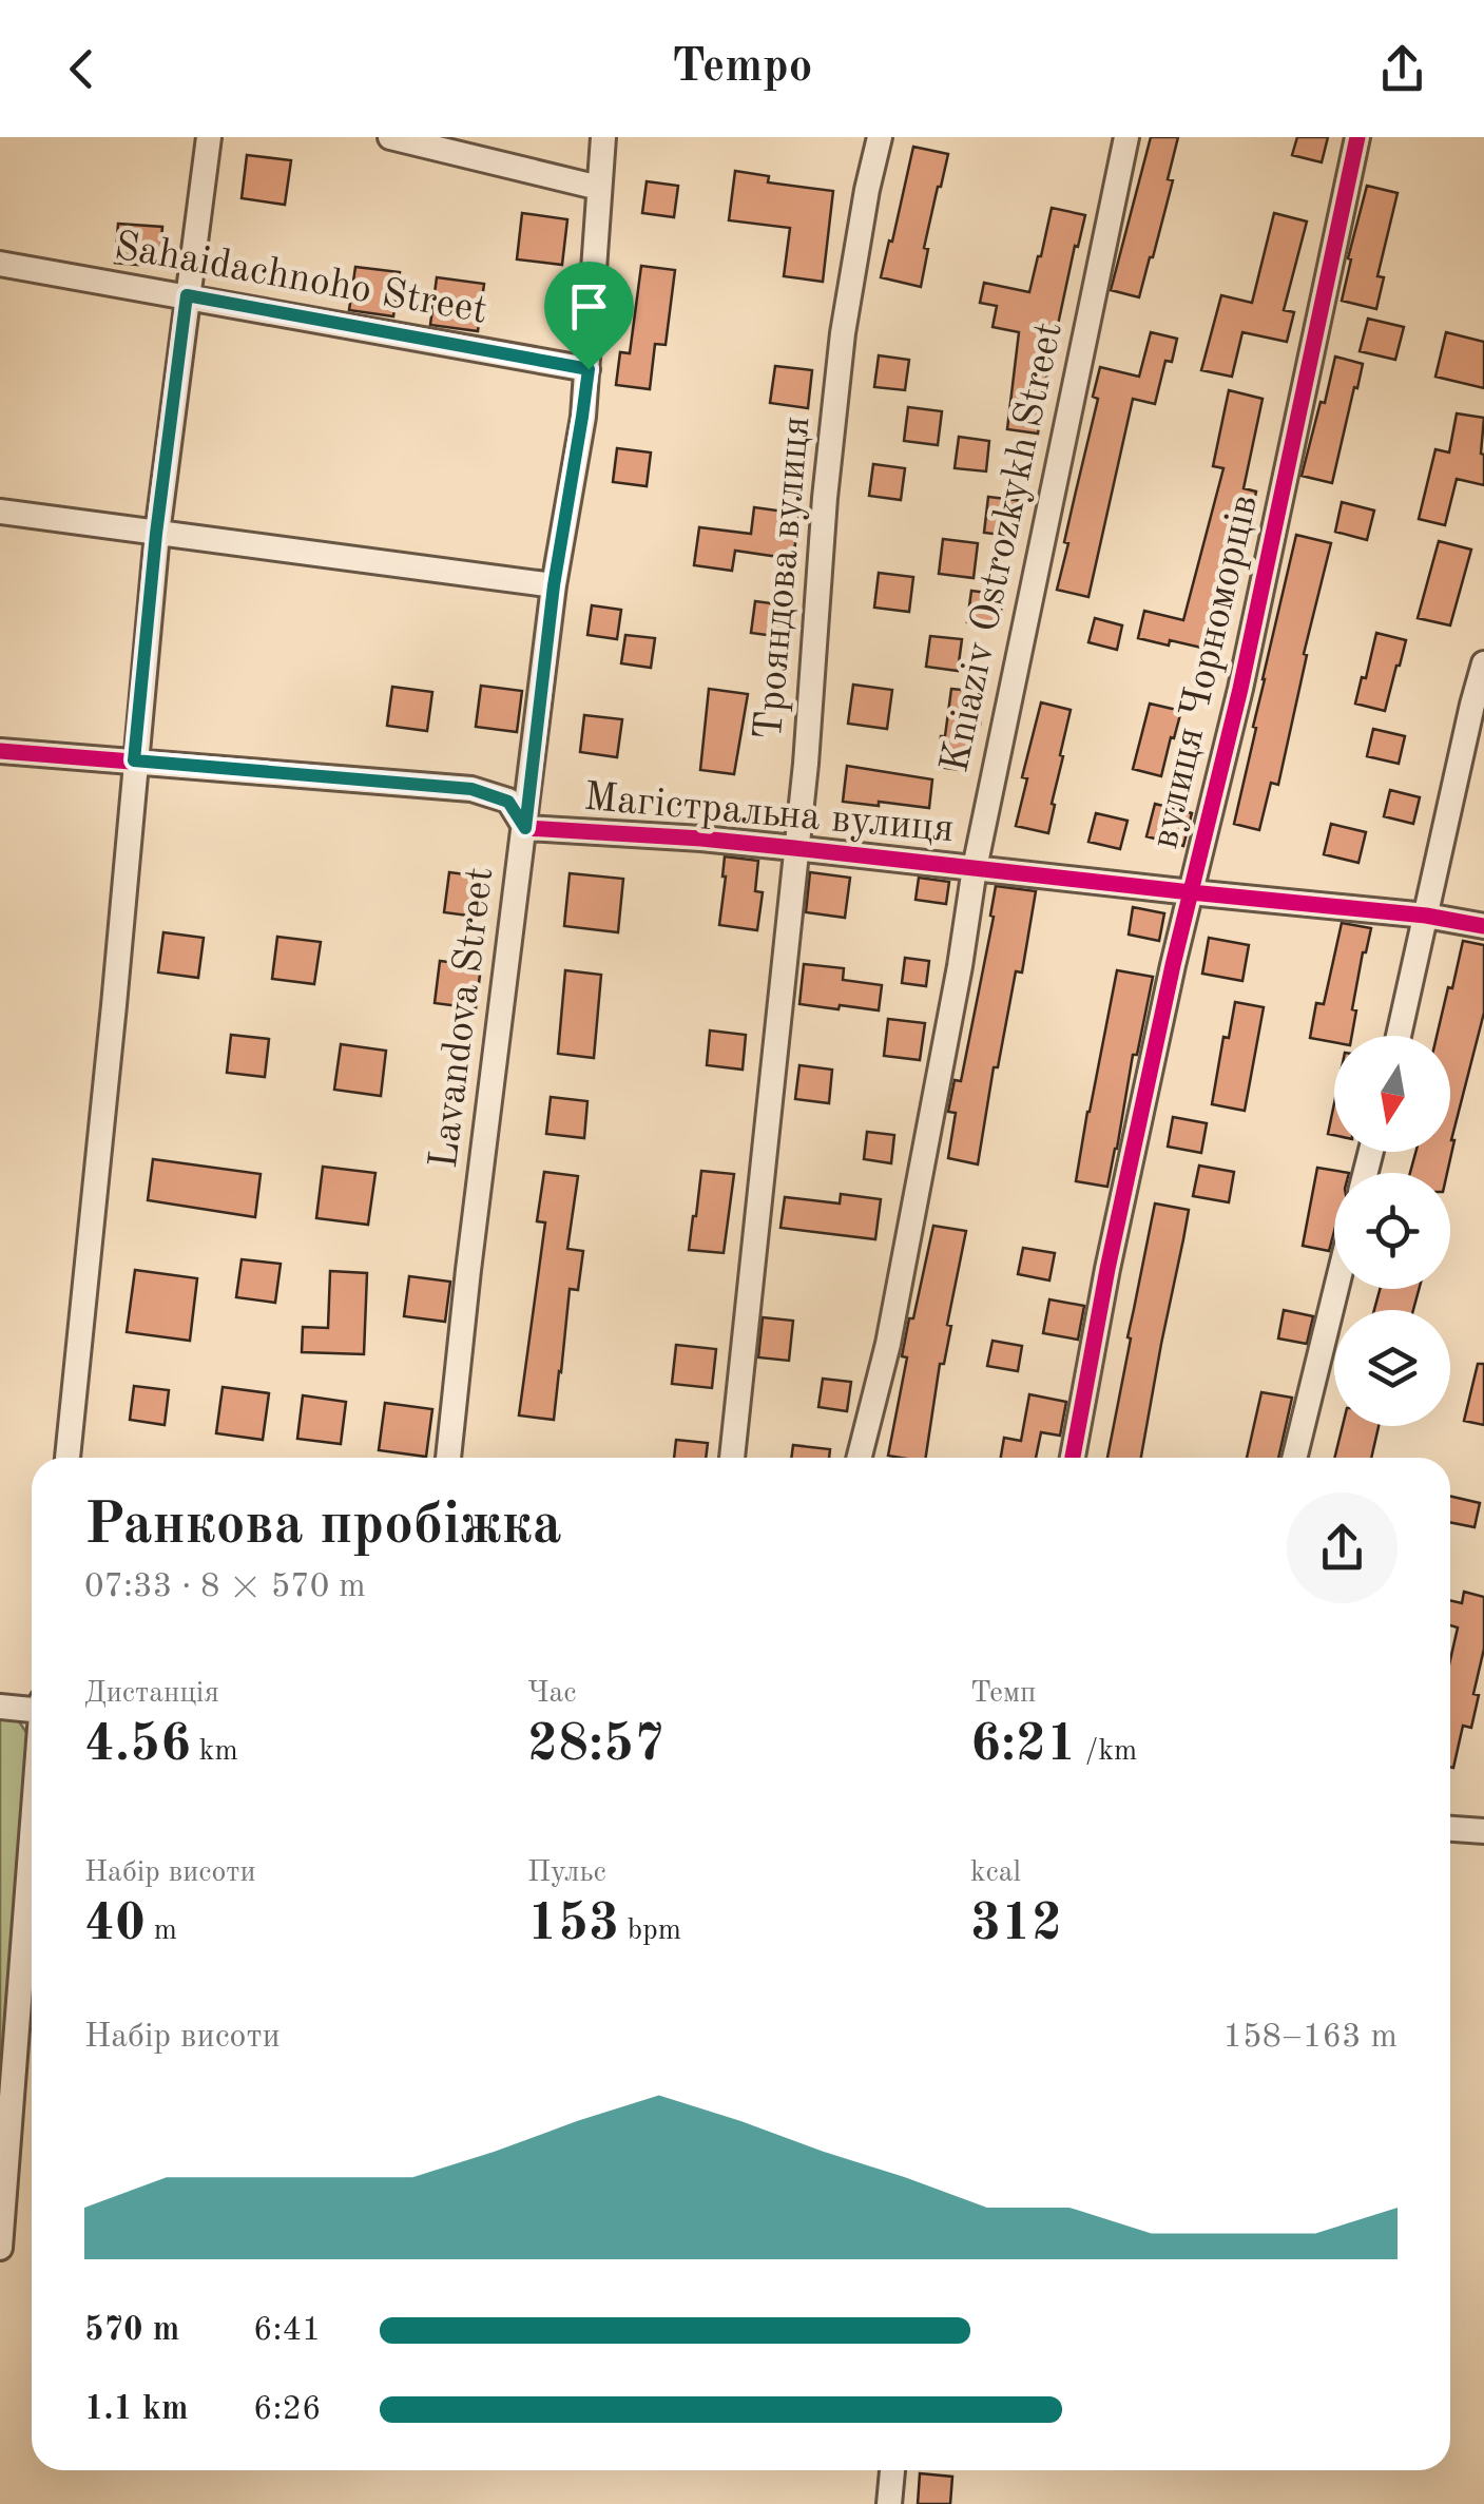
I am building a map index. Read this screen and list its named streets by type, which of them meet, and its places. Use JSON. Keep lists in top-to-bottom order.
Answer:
{
  "streets": {
    "street": [
      "Sahaidachnoho Street",
      "Kniaziv Ostrozkykh Street",
      "Трояндова вулиця",
      "вулиця Чорноморців",
      "Магістральна вулиця",
      "Lavandova Street"
    ]
  },
  "crossings": [
    ["Sahaidachnoho Street", "Lavandova Street"],
    ["Kniaziv Ostrozkykh Street", "Магістральна вулиця"],
    ["Трояндова вулиця", "Магістральна вулиця"],
    ["вулиця Чорноморців", "Магістральна вулиця"],
    ["Магістральна вулиця", "Lavandova Street"]
  ],
  "north": "bottom",
  "page": {
    "header": "Tempo",
    "heading": ["Ранкова пробіжка", "07:33 · 8 × 570 m"],
    "stats": [
      ["Дистанція", "4.56 km"],
      ["Час", "28:57"],
      ["Темп", "6:21 /km"],
      ["Набір висоти", "40 m"],
      ["Пульс", "153 bpm"],
      ["kcal", "312"]
    ],
    "chart": ["Набір висоти", "158–163 m"],
    "list": [
      {
        "name": "570 m",
        "note": "6:41"
      },
      {
        "name": "1.1 km",
        "note": "6:26"
      }
    ]
  }
}
